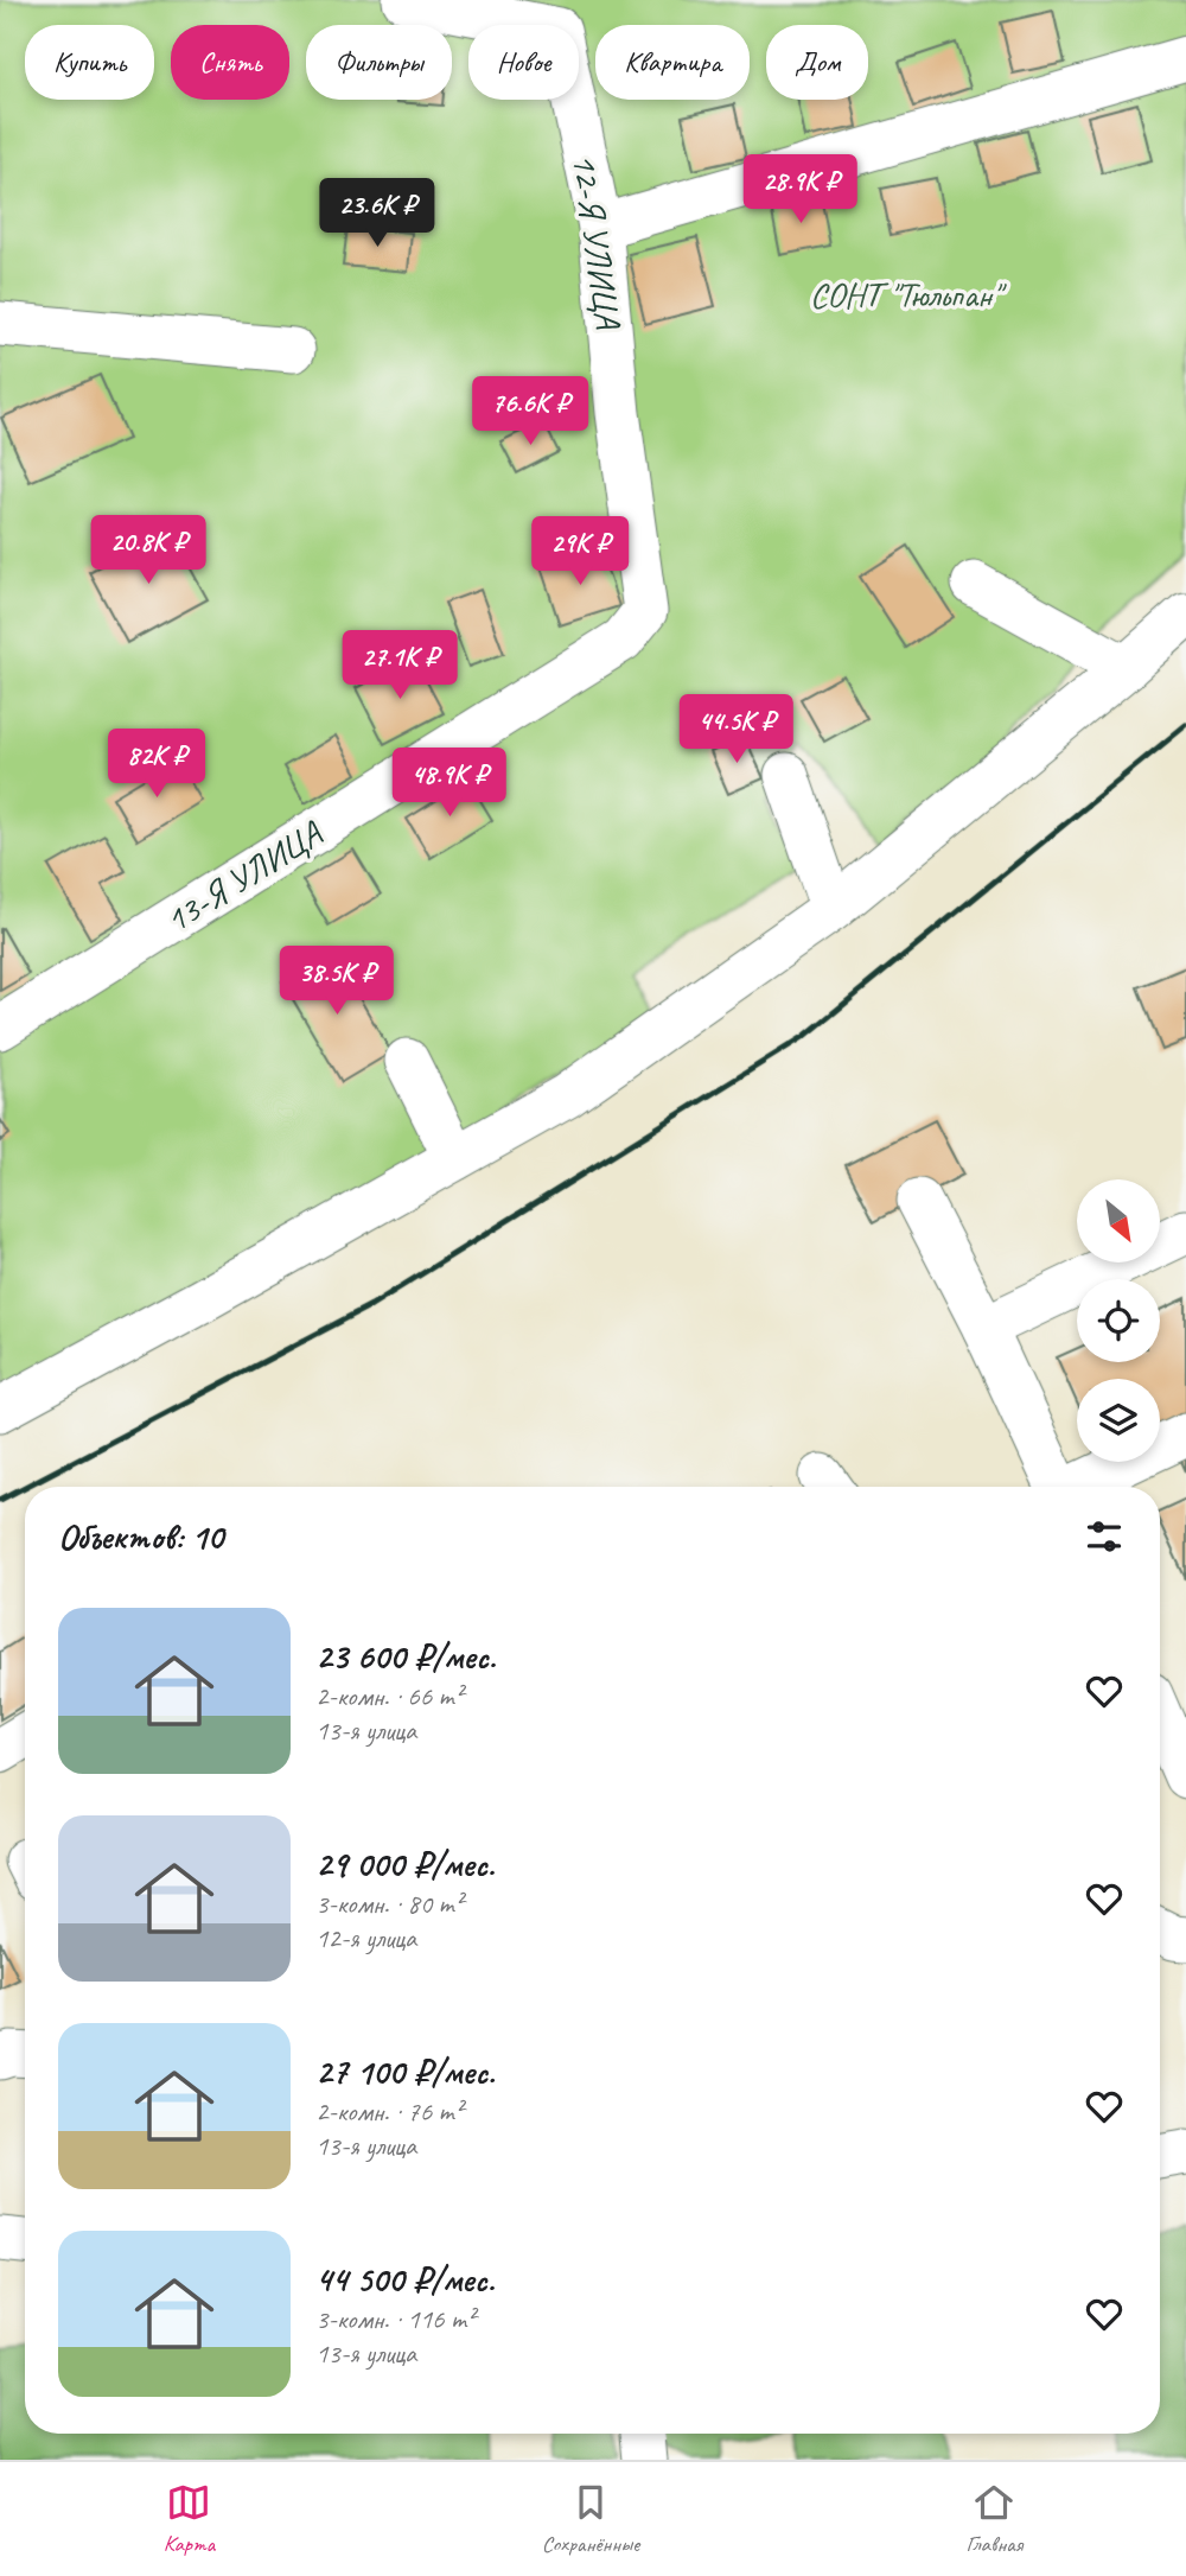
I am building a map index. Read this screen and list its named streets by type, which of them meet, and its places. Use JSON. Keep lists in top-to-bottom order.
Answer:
{
  "streets": {
    "street": ["12-Я УЛИЦА", "13-Я УЛИЦА"]
  },
  "crossings": [
    ["12-Я УЛИЦА", "13-Я УЛИЦА"]
  ],
  "parks": ["СОНТ \"Тюльпан\""],
  "north": "bottom right",
  "page": {
    "chip": [
      "Купить",
      "Снять",
      "Фильтры",
      "Новое",
      "Квартира",
      "Дом"
    ],
    "price": [
      "28.9K ₽",
      "23.6K ₽",
      "76.6K ₽",
      "20.8K ₽",
      "29K ₽",
      "27.1K ₽",
      "44.5K ₽",
      "82K ₽",
      "48.9K ₽",
      "38.5K ₽"
    ],
    "heading": "Объектов: 10",
    "list": [
      {
        "name": "23 600 ₽/мес.",
        "note": "2-комн. · 66 m² · 13-я улица"
      },
      {
        "name": "29 000 ₽/мес.",
        "note": "3-комн. · 80 m² · 12-я улица"
      },
      {
        "name": "27 100 ₽/мес.",
        "note": "2-комн. · 76 m² · 13-я улица"
      },
      {
        "name": "44 500 ₽/мес.",
        "note": "3-комн. · 116 m² · 13-я улица"
      }
    ],
    "tabs": ["Карта", "Сохранённые", "Главная"]
  }
}
